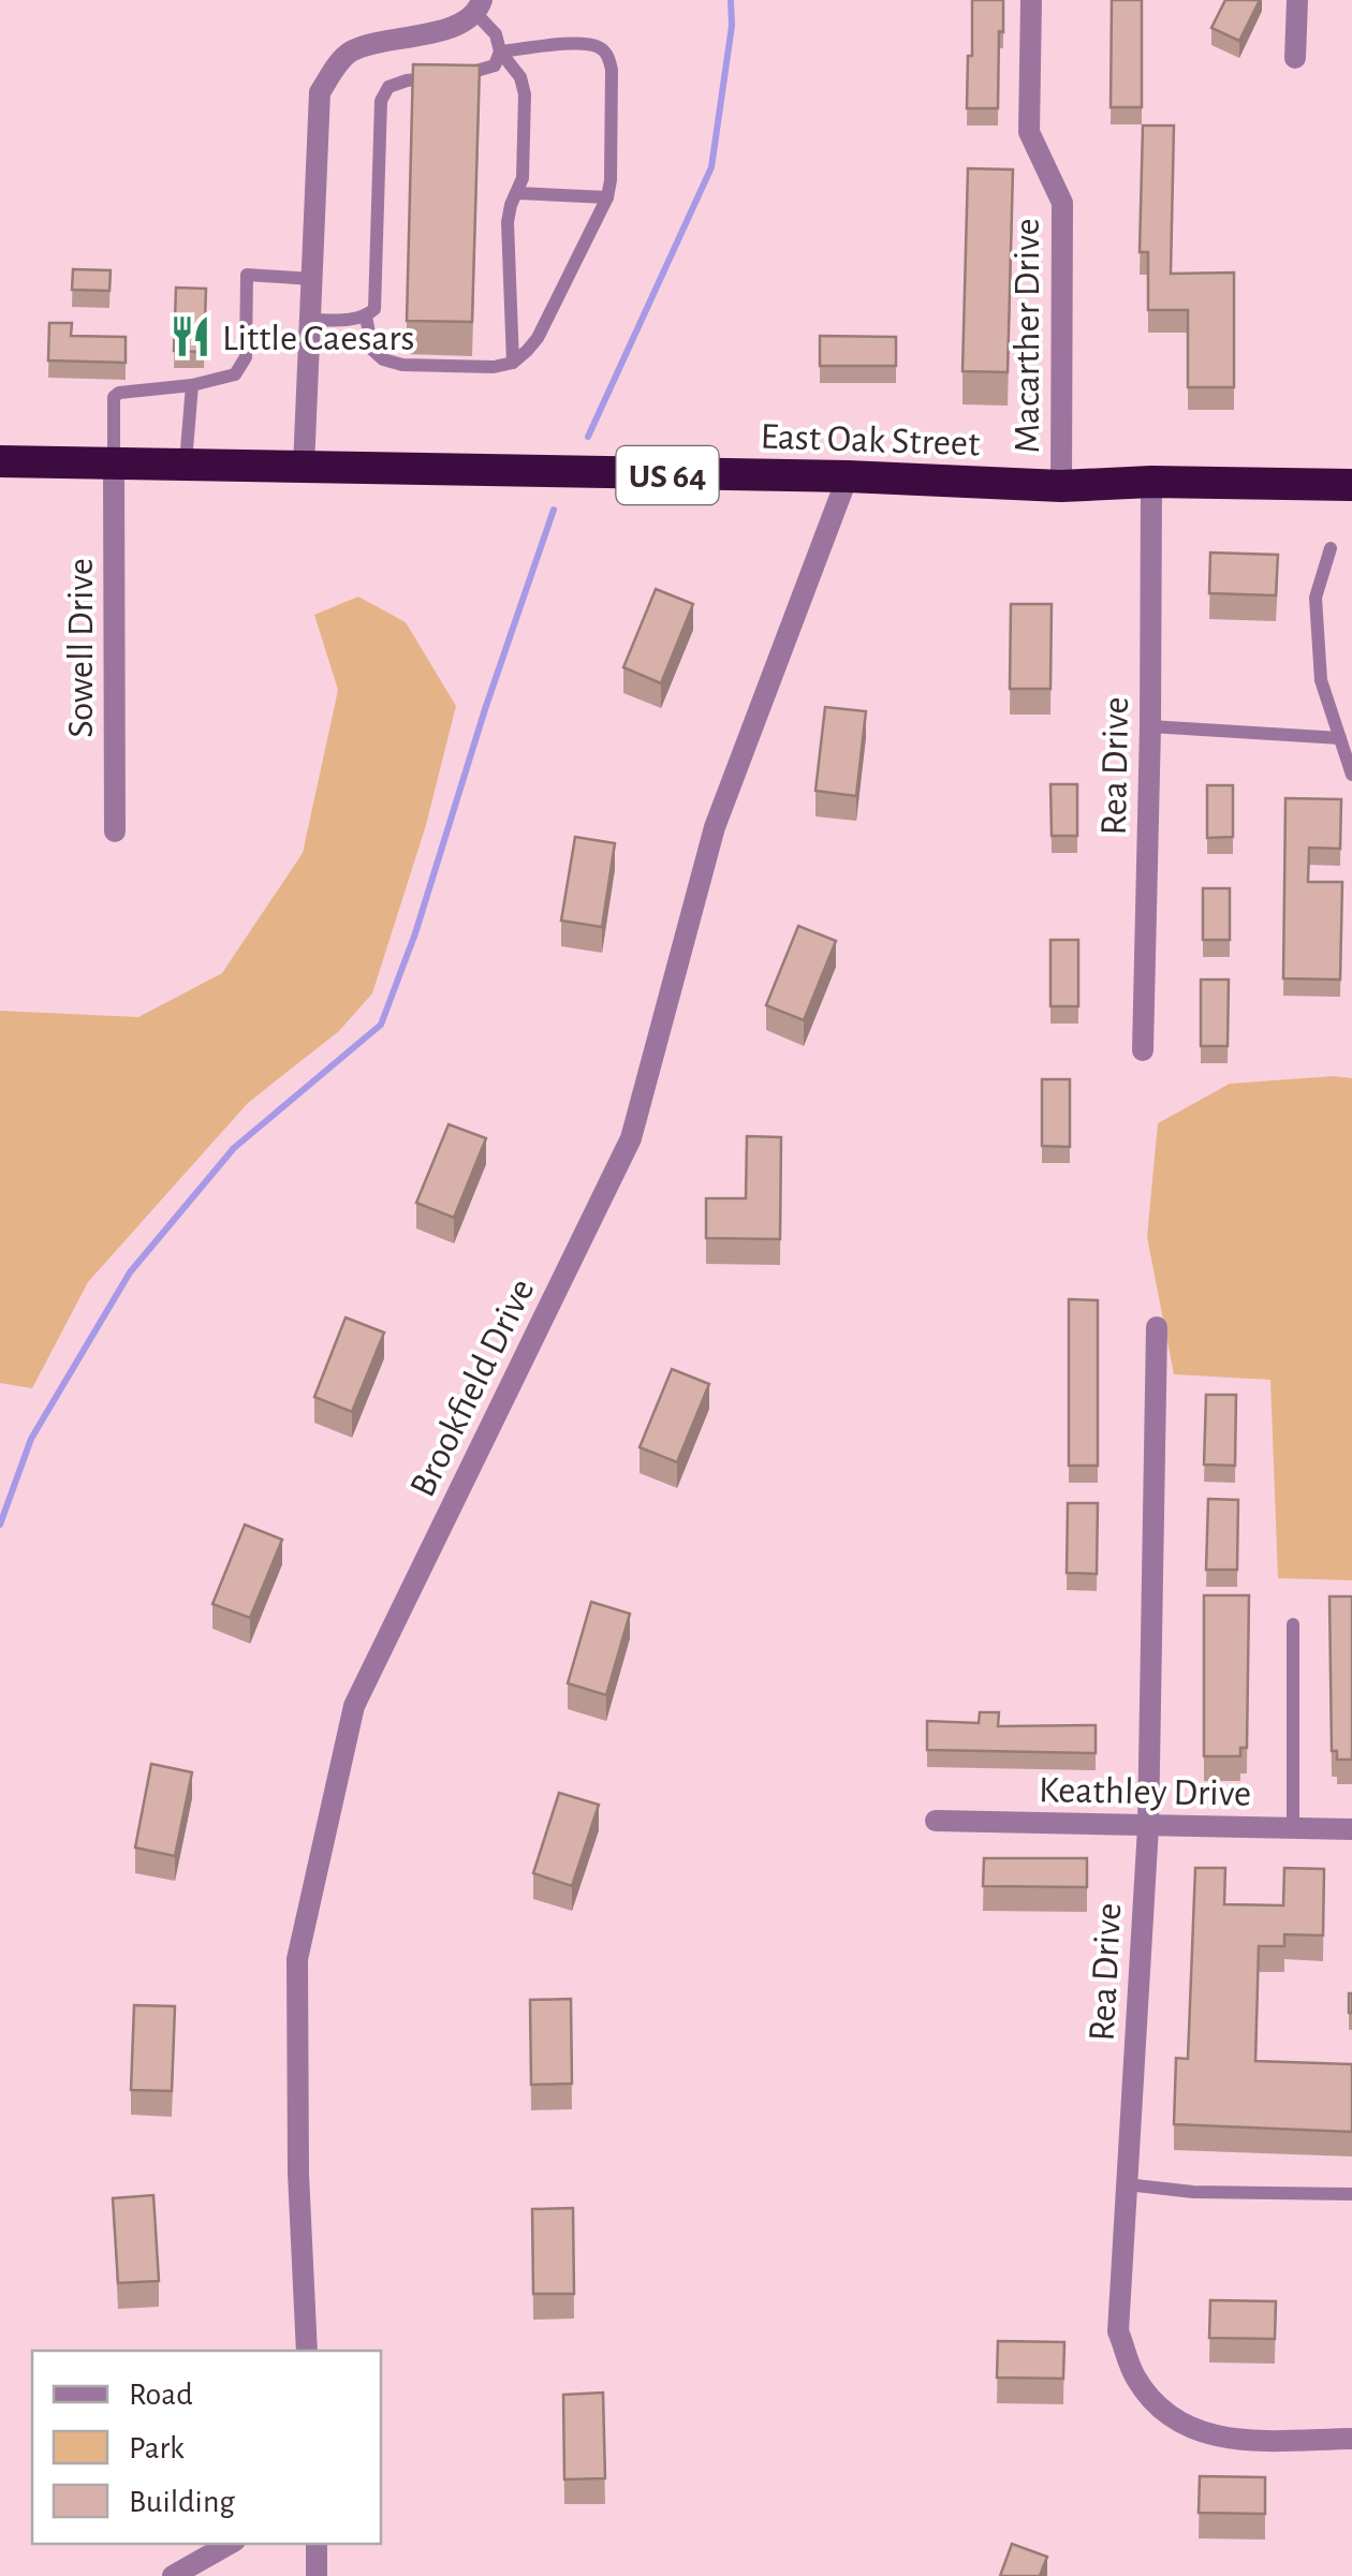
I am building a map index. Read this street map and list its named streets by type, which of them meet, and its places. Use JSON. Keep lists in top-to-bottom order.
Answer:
{
  "streets": {
    "highway": ["East Oak Street", "US 64"],
    "street": [
      "Macarther Drive",
      "Sowell Drive",
      "Rea Drive",
      "Brookfield Drive",
      "Keathley Drive"
    ]
  },
  "crossings": [
    ["Macarther Drive", "East Oak Street"],
    ["East Oak Street", "Sowell Drive"],
    ["East Oak Street", "Rea Drive"],
    ["East Oak Street", "Brookfield Drive"],
    ["Rea Drive", "Keathley Drive"]
  ],
  "places": {
    "restaurant": ["Little Caesars"]
  },
  "legend": ["Road", "Park", "Building"]
}
